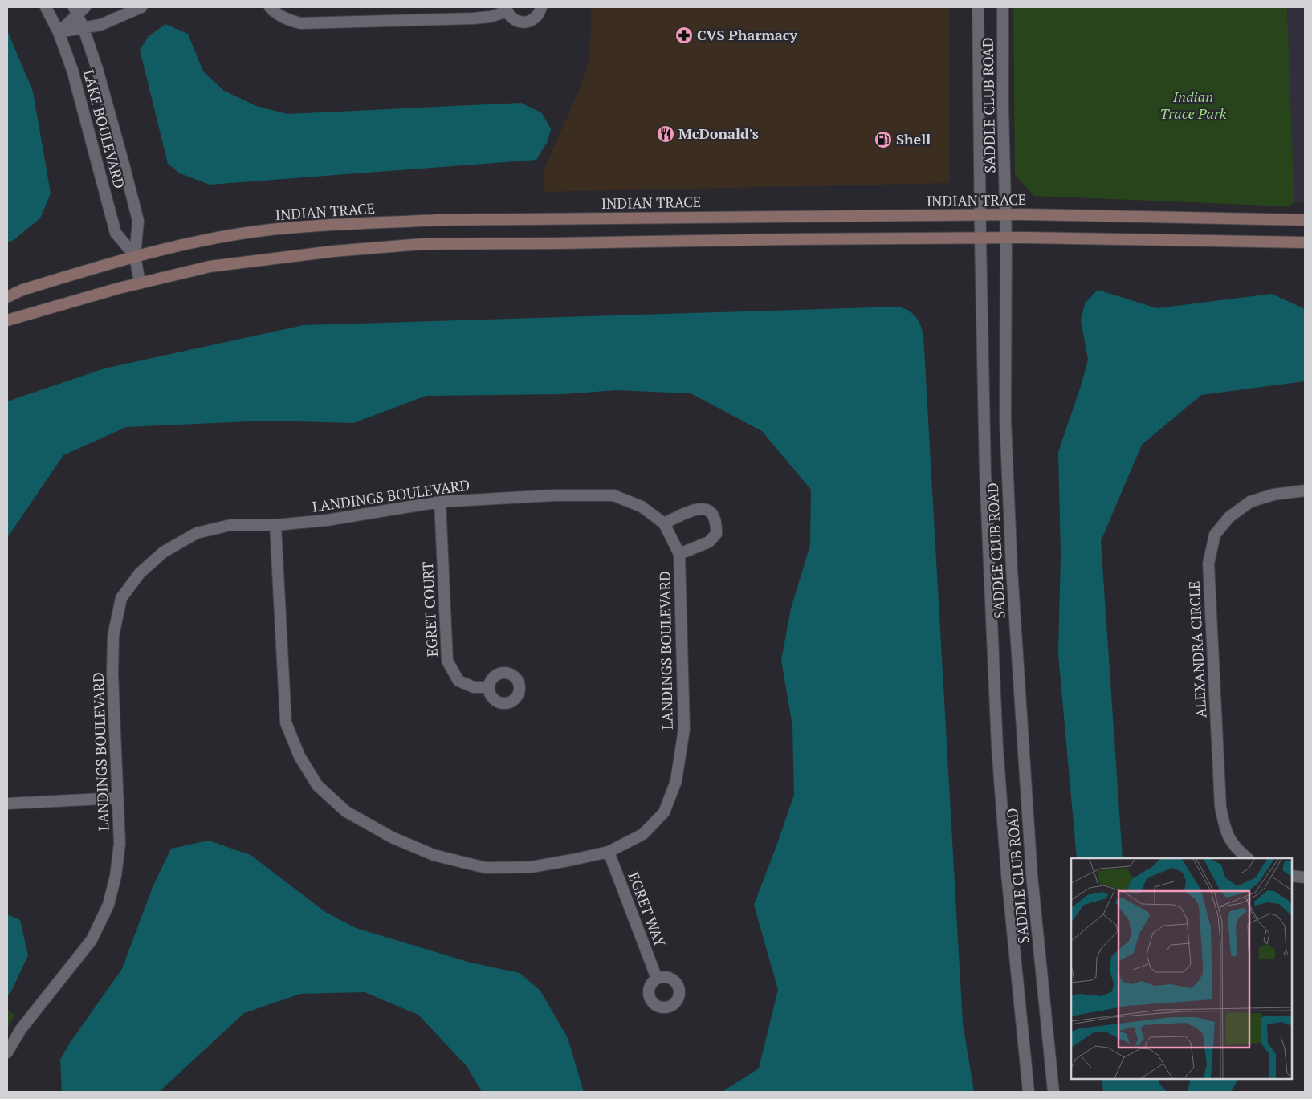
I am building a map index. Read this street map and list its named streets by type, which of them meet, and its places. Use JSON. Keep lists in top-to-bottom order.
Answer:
{
  "streets": {
    "main road": ["INDIAN TRACE"],
    "street": [
      "SADDLE CLUB ROAD",
      "LAKE BOULEVARD",
      "LANDINGS BOULEVARD",
      "EGRET COURT",
      "ALEXANDRA CIRCLE",
      "EGRET WAY"
    ]
  },
  "crossings": [
    ["SADDLE CLUB ROAD", "INDIAN TRACE"],
    ["LAKE BOULEVARD", "INDIAN TRACE"],
    ["LANDINGS BOULEVARD", "EGRET COURT"],
    ["LANDINGS BOULEVARD", "EGRET WAY"]
  ],
  "parks": ["Indian Trace Park"],
  "places": {
    "pharmacy": ["CVS Pharmacy"],
    "restaurant": ["McDonald's"],
    "fuel station": ["Shell"]
  }
}
